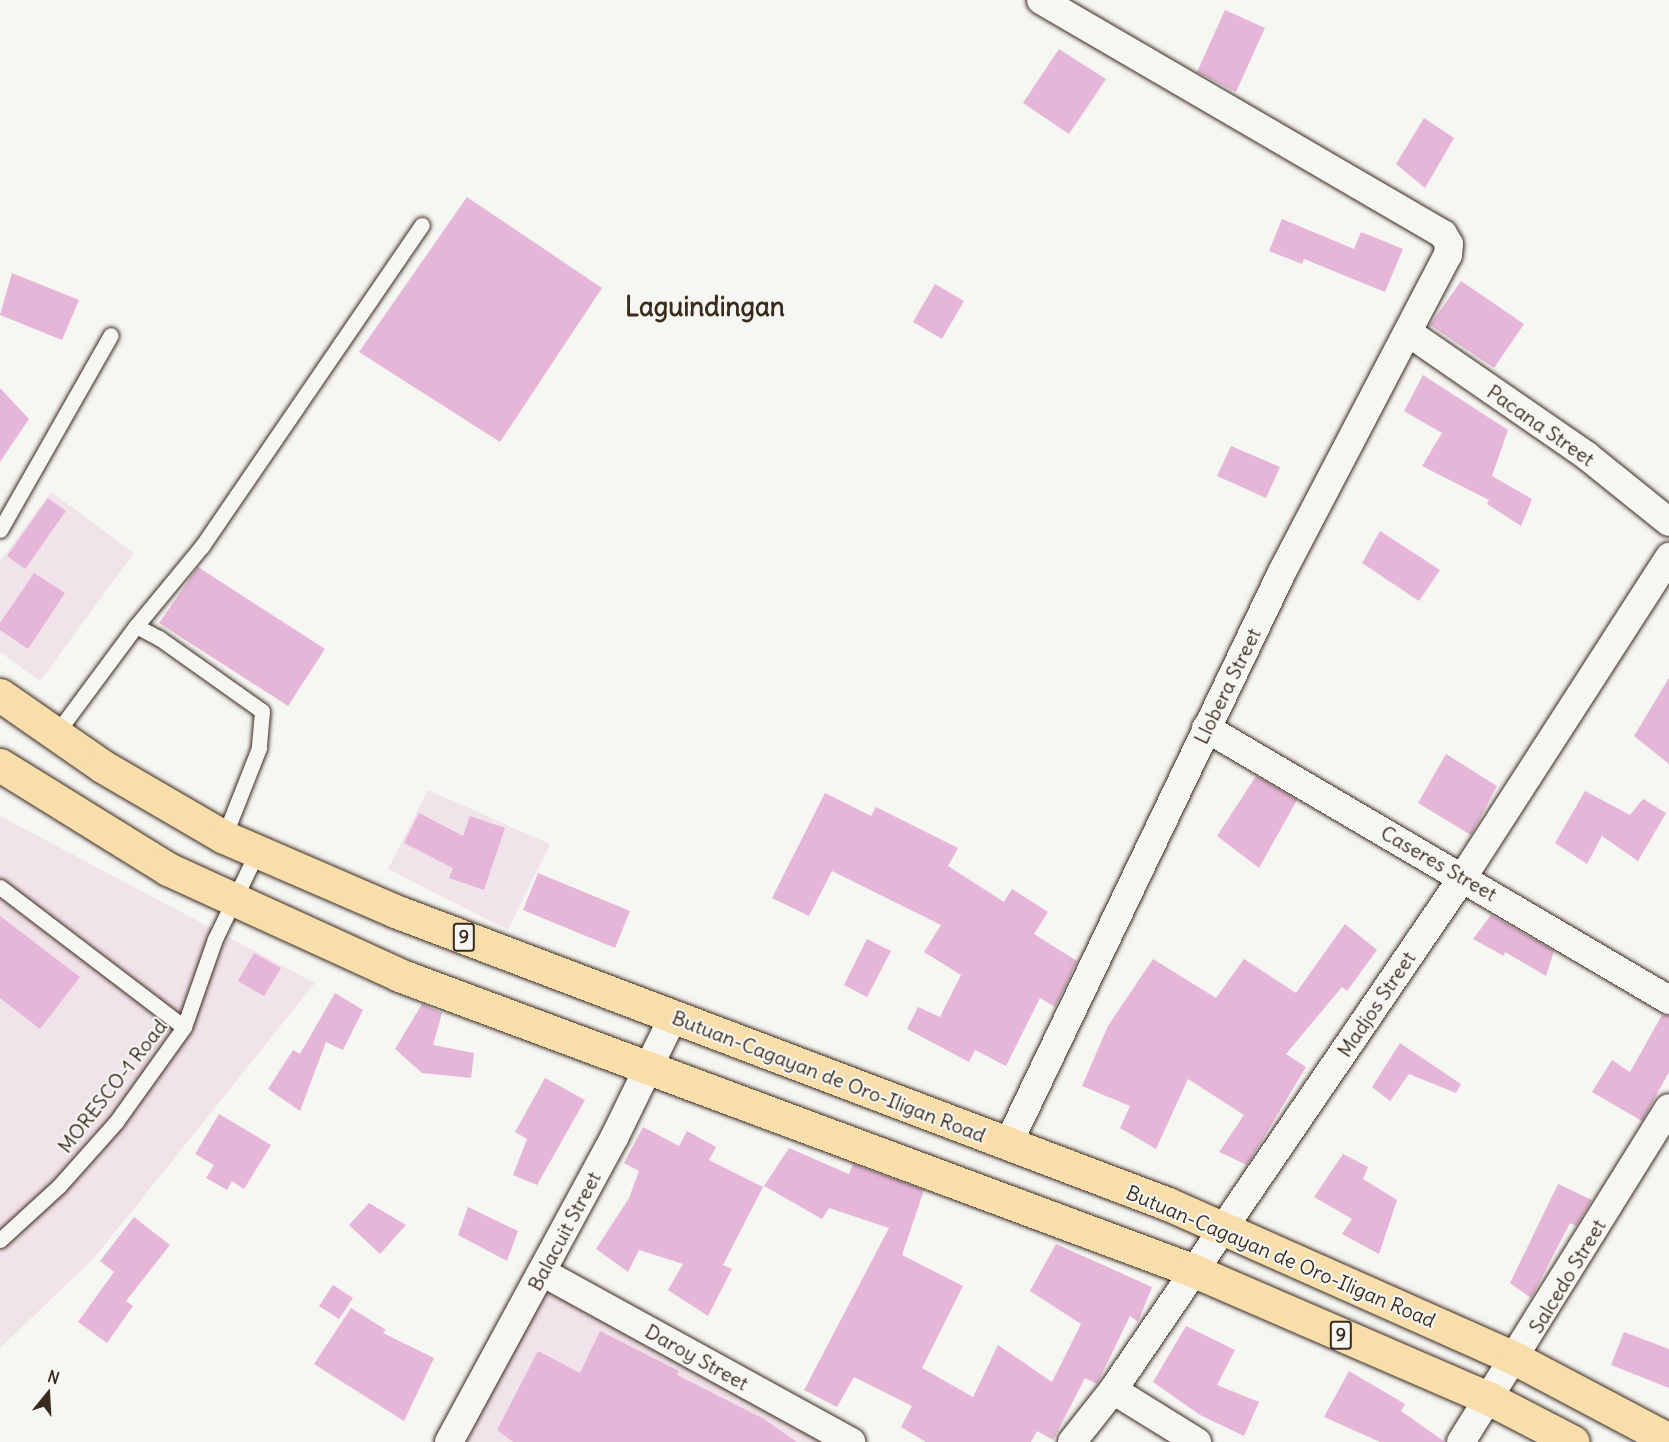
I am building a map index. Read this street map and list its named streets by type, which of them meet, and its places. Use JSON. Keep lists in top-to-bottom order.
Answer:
{
  "streets": {
    "highway": ["9", "Butuan-Cagayan de Oro-Iligan Road"],
    "street": [
      "Pacana Street",
      "Llobera Street",
      "Caseres Street",
      "Madjos Street",
      "Balacuit Street",
      "Salcedo Street",
      "Daroy Street"
    ],
    "lane": ["MORESCO-1 Road"]
  },
  "crossings": [
    ["Pacana Street", "Llobera Street"],
    ["Llobera Street", "Caseres Street"],
    ["Llobera Street", "Butuan-Cagayan de Oro-Iligan Road"],
    ["Caseres Street", "Madjos Street"],
    ["9", "Madjos Street"],
    ["9", "MORESCO-1 Road"],
    ["9", "Balacuit Street"],
    ["9", "Salcedo Street"],
    ["Madjos Street", "Butuan-Cagayan de Oro-Iligan Road"],
    ["Butuan-Cagayan de Oro-Iligan Road", "MORESCO-1 Road"],
    ["Butuan-Cagayan de Oro-Iligan Road", "Balacuit Street"],
    ["Butuan-Cagayan de Oro-Iligan Road", "Salcedo Street"],
    ["Balacuit Street", "Daroy Street"]
  ],
  "districts": ["Laguindingan"],
  "north": "top"
}
